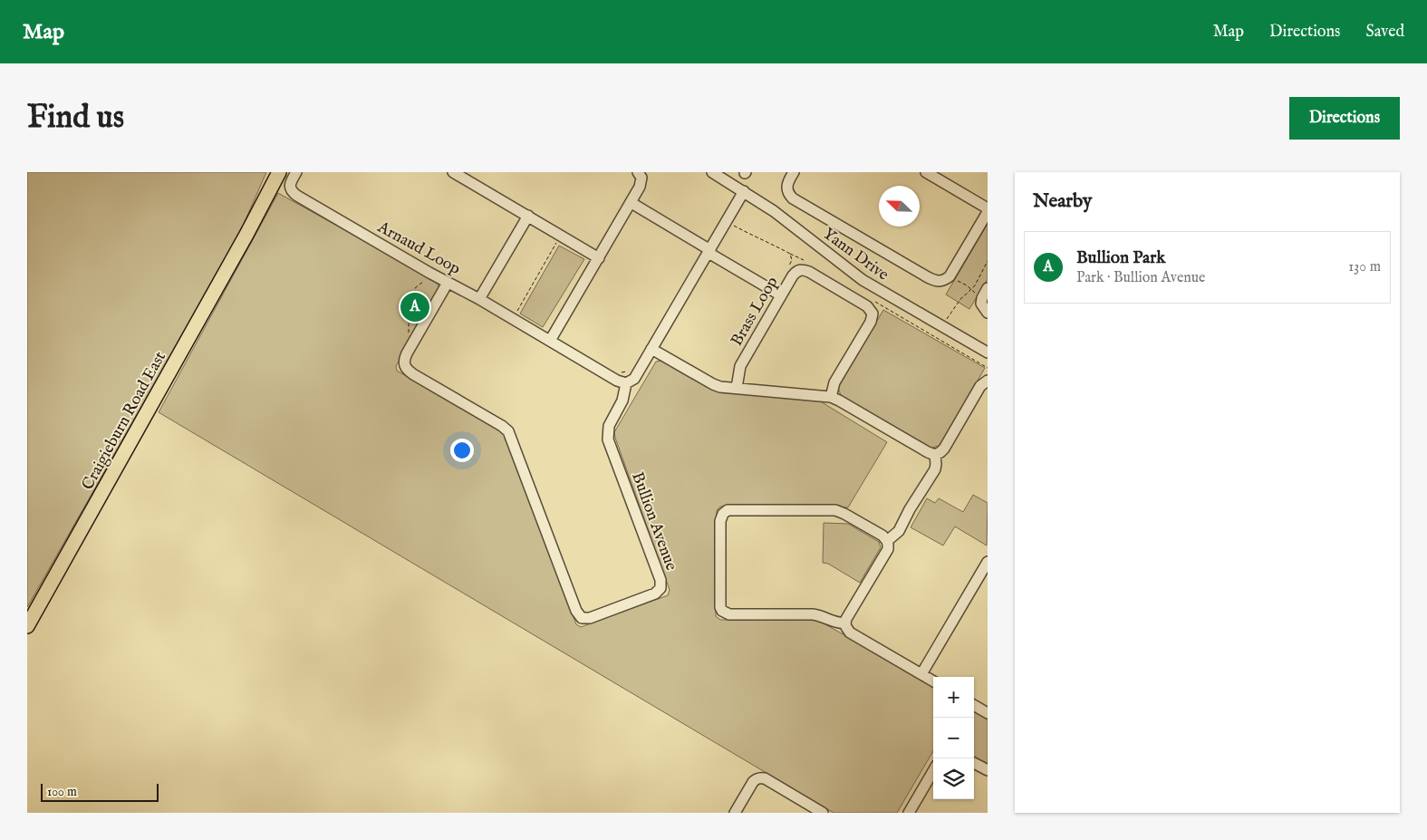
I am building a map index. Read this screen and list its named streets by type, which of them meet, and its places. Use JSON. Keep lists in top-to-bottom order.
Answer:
{
  "streets": {
    "main road": ["Craigieburn Road East"],
    "street": [
      "Arnaud Loop",
      "Yann Drive",
      "Brass Loop",
      "Bullion Avenue"
    ]
  },
  "crossings": [
    ["Arnaud Loop", "Bullion Avenue"],
    ["Yann Drive", "Bullion Avenue"]
  ],
  "scale_bar": "100 m",
  "north": "top left",
  "page": {
    "header": "Map",
    "nav": ["Map", "Directions", "Saved"],
    "buttons": "Directions",
    "title": "Find us",
    "heading": "Nearby",
    "list": [
      {
        "mark": "A",
        "name": "Bullion Park",
        "note": "Park · Bullion Avenue",
        "value": "130 m"
      }
    ],
    "pins": "A",
    "map_buttons": ["+", "−"],
    "scale": "100 m"
  }
}
